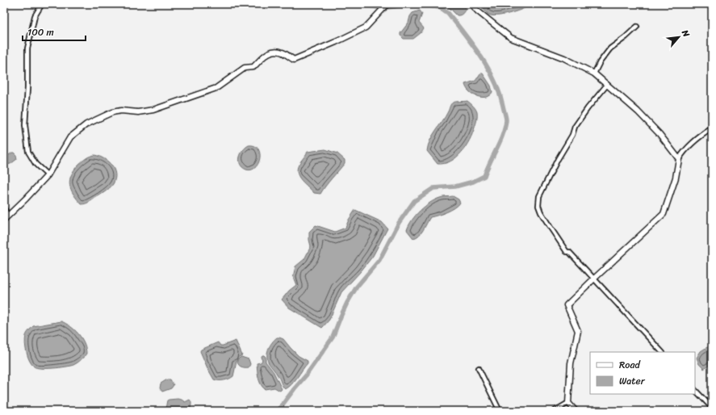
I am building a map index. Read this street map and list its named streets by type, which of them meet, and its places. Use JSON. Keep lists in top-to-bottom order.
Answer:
{
  "legend": ["Road", "Water"],
  "scale_bar": "100 m",
  "north": "top right"
}
